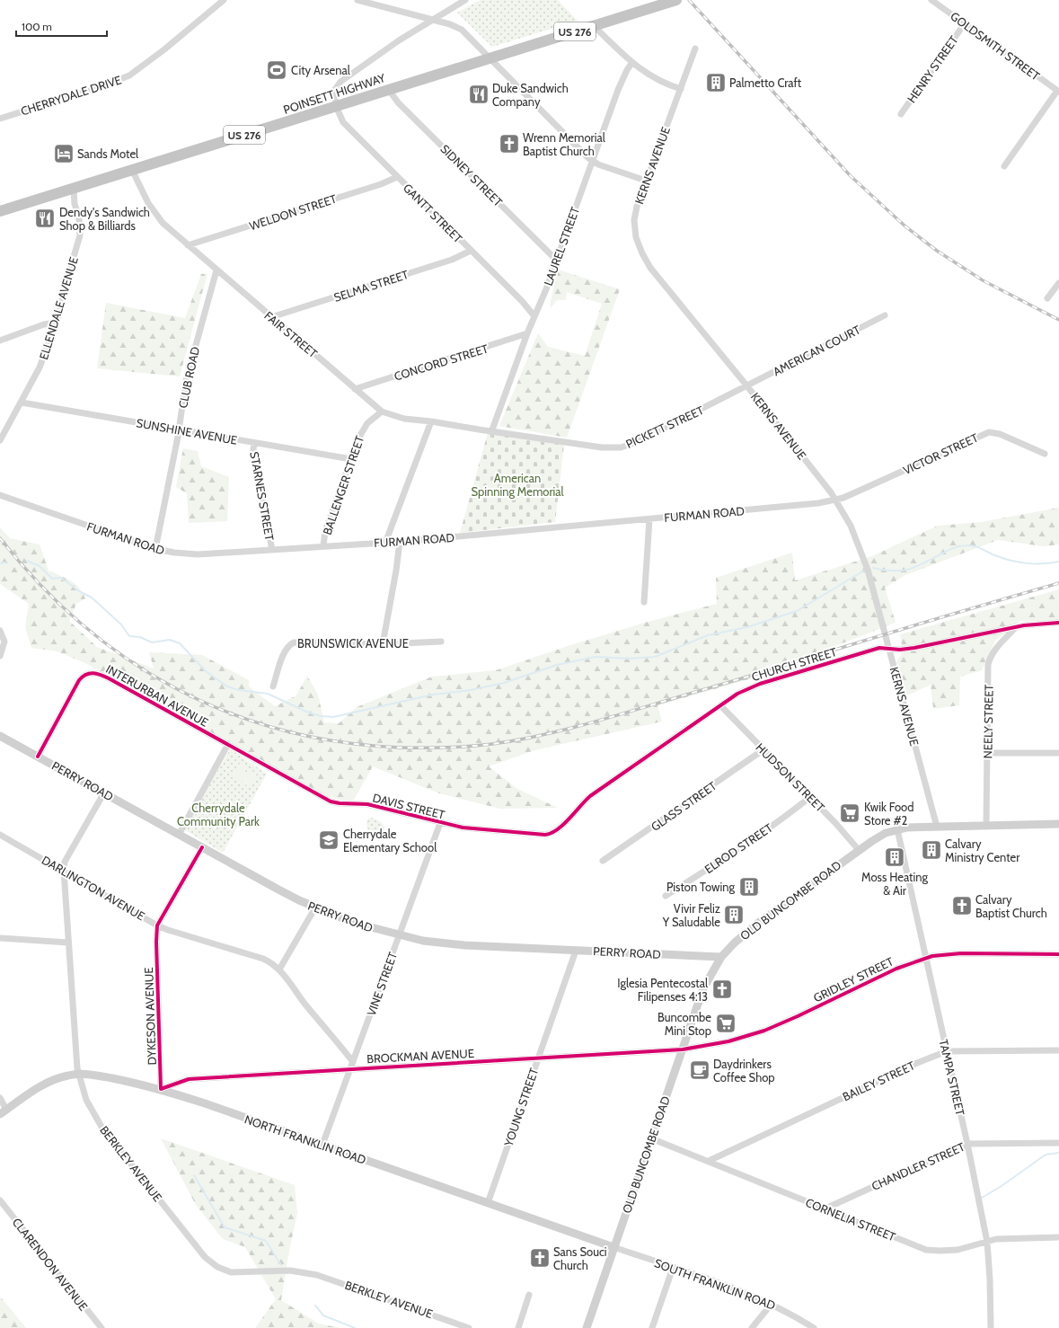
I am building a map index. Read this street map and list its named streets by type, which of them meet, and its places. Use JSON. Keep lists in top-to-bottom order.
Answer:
{
  "streets": {
    "highway": ["US 276", "POINSETT HIGHWAY"],
    "street": [
      "GOLDSMITH STREET",
      "HENRY STREET",
      "CHERRYDALE DRIVE",
      "KERNS AVENUE",
      "SIDNEY STREET",
      "WELDON STREET",
      "GANTT STREET",
      "LAUREL STREET",
      "SELMA STREET",
      "ELLENDALE AVENUE",
      "FAIR STREET",
      "AMERICAN COURT",
      "CONCORD STREET",
      "CLUB ROAD",
      "PICKETT STREET",
      "SUNSHINE AVENUE",
      "VICTOR STREET",
      "BALLENGER STREET",
      "STARNES STREET",
      "FURMAN ROAD",
      "BRUNSWICK AVENUE",
      "CHURCH STREET",
      "INTERURBAN AVENUE",
      "NEELY STREET",
      "HUDSON STREET",
      "PERRY ROAD",
      "DAVIS STREET",
      "GLASS STREET",
      "ELROD STREET",
      "DARLINGTON AVENUE",
      "OLD BUNCOMBE ROAD",
      "GRIDLEY STREET",
      "VINE STREET",
      "DYKESON AVENUE",
      "BROCKMAN AVENUE",
      "TAMPA STREET",
      "BAILEY STREET",
      "YOUNG STREET",
      "NORTH FRANKLIN ROAD",
      "BERKLEY AVENUE",
      "CHANDLER STREET",
      "CORNELIA STREET",
      "CLARENDON AVENUE",
      "SOUTH FRANKLIN ROAD"
    ]
  },
  "crossings": [
    ["GOLDSMITH STREET", "HENRY STREET"],
    ["POINSETT HIGHWAY", "SIDNEY STREET"],
    ["POINSETT HIGHWAY", "GANTT STREET"],
    ["POINSETT HIGHWAY", "ELLENDALE AVENUE"],
    ["POINSETT HIGHWAY", "FAIR STREET"],
    ["KERNS AVENUE", "AMERICAN COURT"],
    ["KERNS AVENUE", "PICKETT STREET"],
    ["KERNS AVENUE", "VICTOR STREET"],
    ["KERNS AVENUE", "FURMAN ROAD"],
    ["KERNS AVENUE", "CHURCH STREET"],
    ["KERNS AVENUE", "OLD BUNCOMBE ROAD"],
    ["SIDNEY STREET", "LAUREL STREET"],
    ["WELDON STREET", "GANTT STREET"],
    ["WELDON STREET", "FAIR STREET"],
    ["GANTT STREET", "LAUREL STREET"],
    ["GANTT STREET", "SELMA STREET"],
    ["LAUREL STREET", "FAIR STREET"],
    ["LAUREL STREET", "CONCORD STREET"],
    ["LAUREL STREET", "PICKETT STREET"],
    ["SELMA STREET", "FAIR STREET"],
    ["ELLENDALE AVENUE", "SUNSHINE AVENUE"],
    ["FAIR STREET", "CONCORD STREET"],
    ["FAIR STREET", "CLUB ROAD"],
    ["FAIR STREET", "PICKETT STREET"],
    ["FAIR STREET", "BALLENGER STREET"],
    ["AMERICAN COURT", "PICKETT STREET"],
    ["CLUB ROAD", "SUNSHINE AVENUE"],
    ["CLUB ROAD", "FURMAN ROAD"],
    ["SUNSHINE AVENUE", "BALLENGER STREET"],
    ["SUNSHINE AVENUE", "STARNES STREET"],
    ["VICTOR STREET", "FURMAN ROAD"],
    ["BALLENGER STREET", "FURMAN ROAD"],
    ["STARNES STREET", "FURMAN ROAD"],
    ["CHURCH STREET", "NEELY STREET"],
    ["CHURCH STREET", "HUDSON STREET"],
    ["CHURCH STREET", "DAVIS STREET"],
    ["INTERURBAN AVENUE", "PERRY ROAD"],
    ["INTERURBAN AVENUE", "DAVIS STREET"],
    ["NEELY STREET", "OLD BUNCOMBE ROAD"],
    ["HUDSON STREET", "GLASS STREET"],
    ["HUDSON STREET", "ELROD STREET"],
    ["HUDSON STREET", "OLD BUNCOMBE ROAD"],
    ["PERRY ROAD", "OLD BUNCOMBE ROAD"],
    ["PERRY ROAD", "VINE STREET"],
    ["PERRY ROAD", "DYKESON AVENUE"],
    ["PERRY ROAD", "YOUNG STREET"],
    ["PERRY ROAD", "BERKLEY AVENUE"],
    ["DAVIS STREET", "VINE STREET"],
    ["DARLINGTON AVENUE", "VINE STREET"],
    ["DARLINGTON AVENUE", "DYKESON AVENUE"],
    ["DARLINGTON AVENUE", "BERKLEY AVENUE"],
    ["OLD BUNCOMBE ROAD", "GRIDLEY STREET"],
    ["OLD BUNCOMBE ROAD", "BROCKMAN AVENUE"],
    ["OLD BUNCOMBE ROAD", "TAMPA STREET"],
    ["OLD BUNCOMBE ROAD", "NORTH FRANKLIN ROAD"],
    ["OLD BUNCOMBE ROAD", "CORNELIA STREET"],
    ["OLD BUNCOMBE ROAD", "SOUTH FRANKLIN ROAD"],
    ["GRIDLEY STREET", "BROCKMAN AVENUE"],
    ["GRIDLEY STREET", "TAMPA STREET"],
    ["VINE STREET", "BROCKMAN AVENUE"],
    ["VINE STREET", "NORTH FRANKLIN ROAD"],
    ["DYKESON AVENUE", "BROCKMAN AVENUE"],
    ["DYKESON AVENUE", "NORTH FRANKLIN ROAD"],
    ["BROCKMAN AVENUE", "YOUNG STREET"],
    ["BROCKMAN AVENUE", "NORTH FRANKLIN ROAD"],
    ["TAMPA STREET", "BAILEY STREET"],
    ["TAMPA STREET", "CHANDLER STREET"],
    ["TAMPA STREET", "CORNELIA STREET"],
    ["BAILEY STREET", "CORNELIA STREET"],
    ["YOUNG STREET", "NORTH FRANKLIN ROAD"],
    ["NORTH FRANKLIN ROAD", "BERKLEY AVENUE"],
    ["NORTH FRANKLIN ROAD", "SOUTH FRANKLIN ROAD"],
    ["CHANDLER STREET", "CORNELIA STREET"]
  ],
  "parks": ["American Spinning Memorial", "Cherrydale Community Park"],
  "places": {
    "sports": ["City Arsenal"],
    "building": [
      "Palmetto Craft",
      "Calvary Ministry Center",
      "Moss Heating & Air",
      "Piston Towing",
      "Vivir Feliz Y Saludable"
    ],
    "restaurant": ["Duke Sandwich Company", "Dendy's Sandwich Shop & Billiards"],
    "church": [
      "Wrenn Memorial Baptist Church",
      "Calvary Baptist Church",
      "Iglesia Pentecostal Filipenses 4:13",
      "Sans Souci Church"
    ],
    "hotel": ["Sands Motel"],
    "supermarket": ["Kwik Food Store #2", "Buncombe Mini Stop"],
    "school or university": ["Cherrydale Elementary School"],
    "cafe": ["Daydrinkers Coffee Shop"]
  },
  "scale_bar": "100 m"
}
